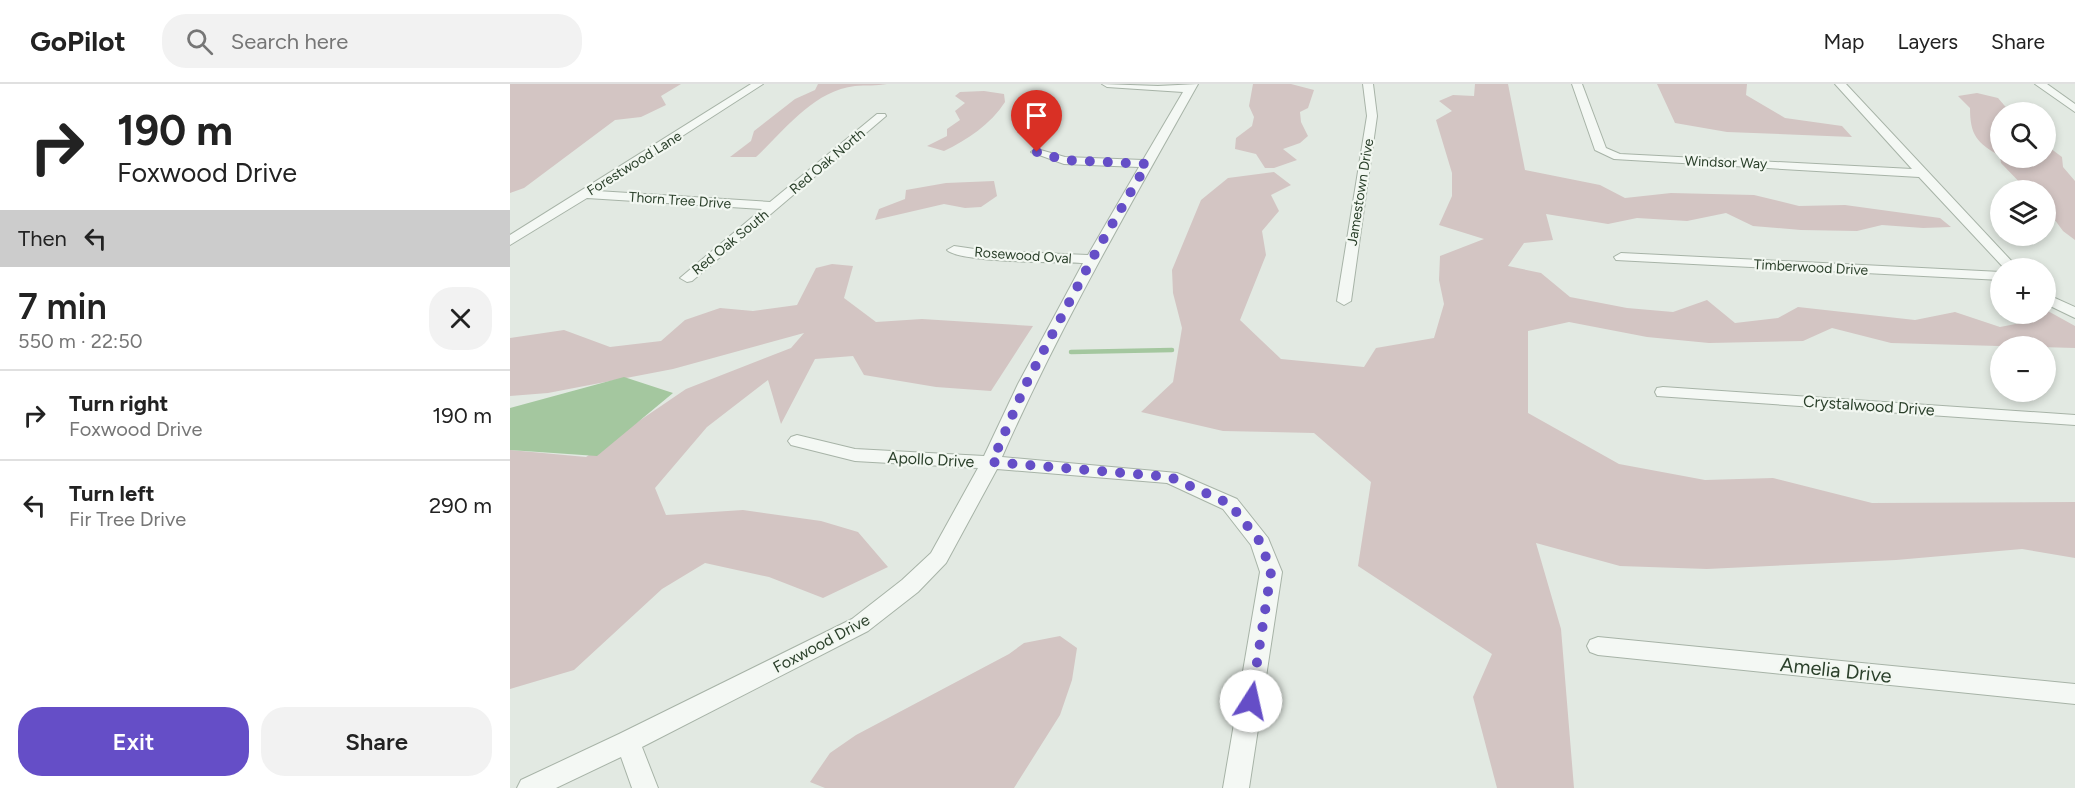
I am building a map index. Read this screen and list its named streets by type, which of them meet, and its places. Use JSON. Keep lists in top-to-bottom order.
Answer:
{
  "streets": {
    "street": [
      "Red Oak North",
      "Windsor Way",
      "Forestwood Lane",
      "Jamestown Drive",
      "Thorn Tree Drive",
      "Red Oak South",
      "Rosewood Oval",
      "Timberwood Drive",
      "Crystalwood Drive",
      "Apollo Drive",
      "Foxwood Drive",
      "Amelia Drive"
    ]
  },
  "crossings": [
    ["Red Oak North", "Thorn Tree Drive"],
    ["Red Oak North", "Red Oak South"],
    ["Forestwood Lane", "Thorn Tree Drive"],
    ["Thorn Tree Drive", "Red Oak South"],
    ["Rosewood Oval", "Foxwood Drive"],
    ["Apollo Drive", "Foxwood Drive"]
  ],
  "page": {
    "header": "GoPilot",
    "search": "Search here",
    "nav": ["Map", "Layers", "Share"],
    "turn": ["190 m", "Foxwood Drive"],
    "map_buttons": ["+", "−"],
    "then": "Then",
    "heading": ["7 min", "550 m · 22:50"],
    "list": [
      {
        "name": "Turn right",
        "note": "Foxwood Drive",
        "value": "190 m"
      },
      {
        "name": "Turn left",
        "note": "Fir Tree Drive",
        "value": "290 m"
      }
    ],
    "buttons": ["Exit", "Share"]
  }
}
